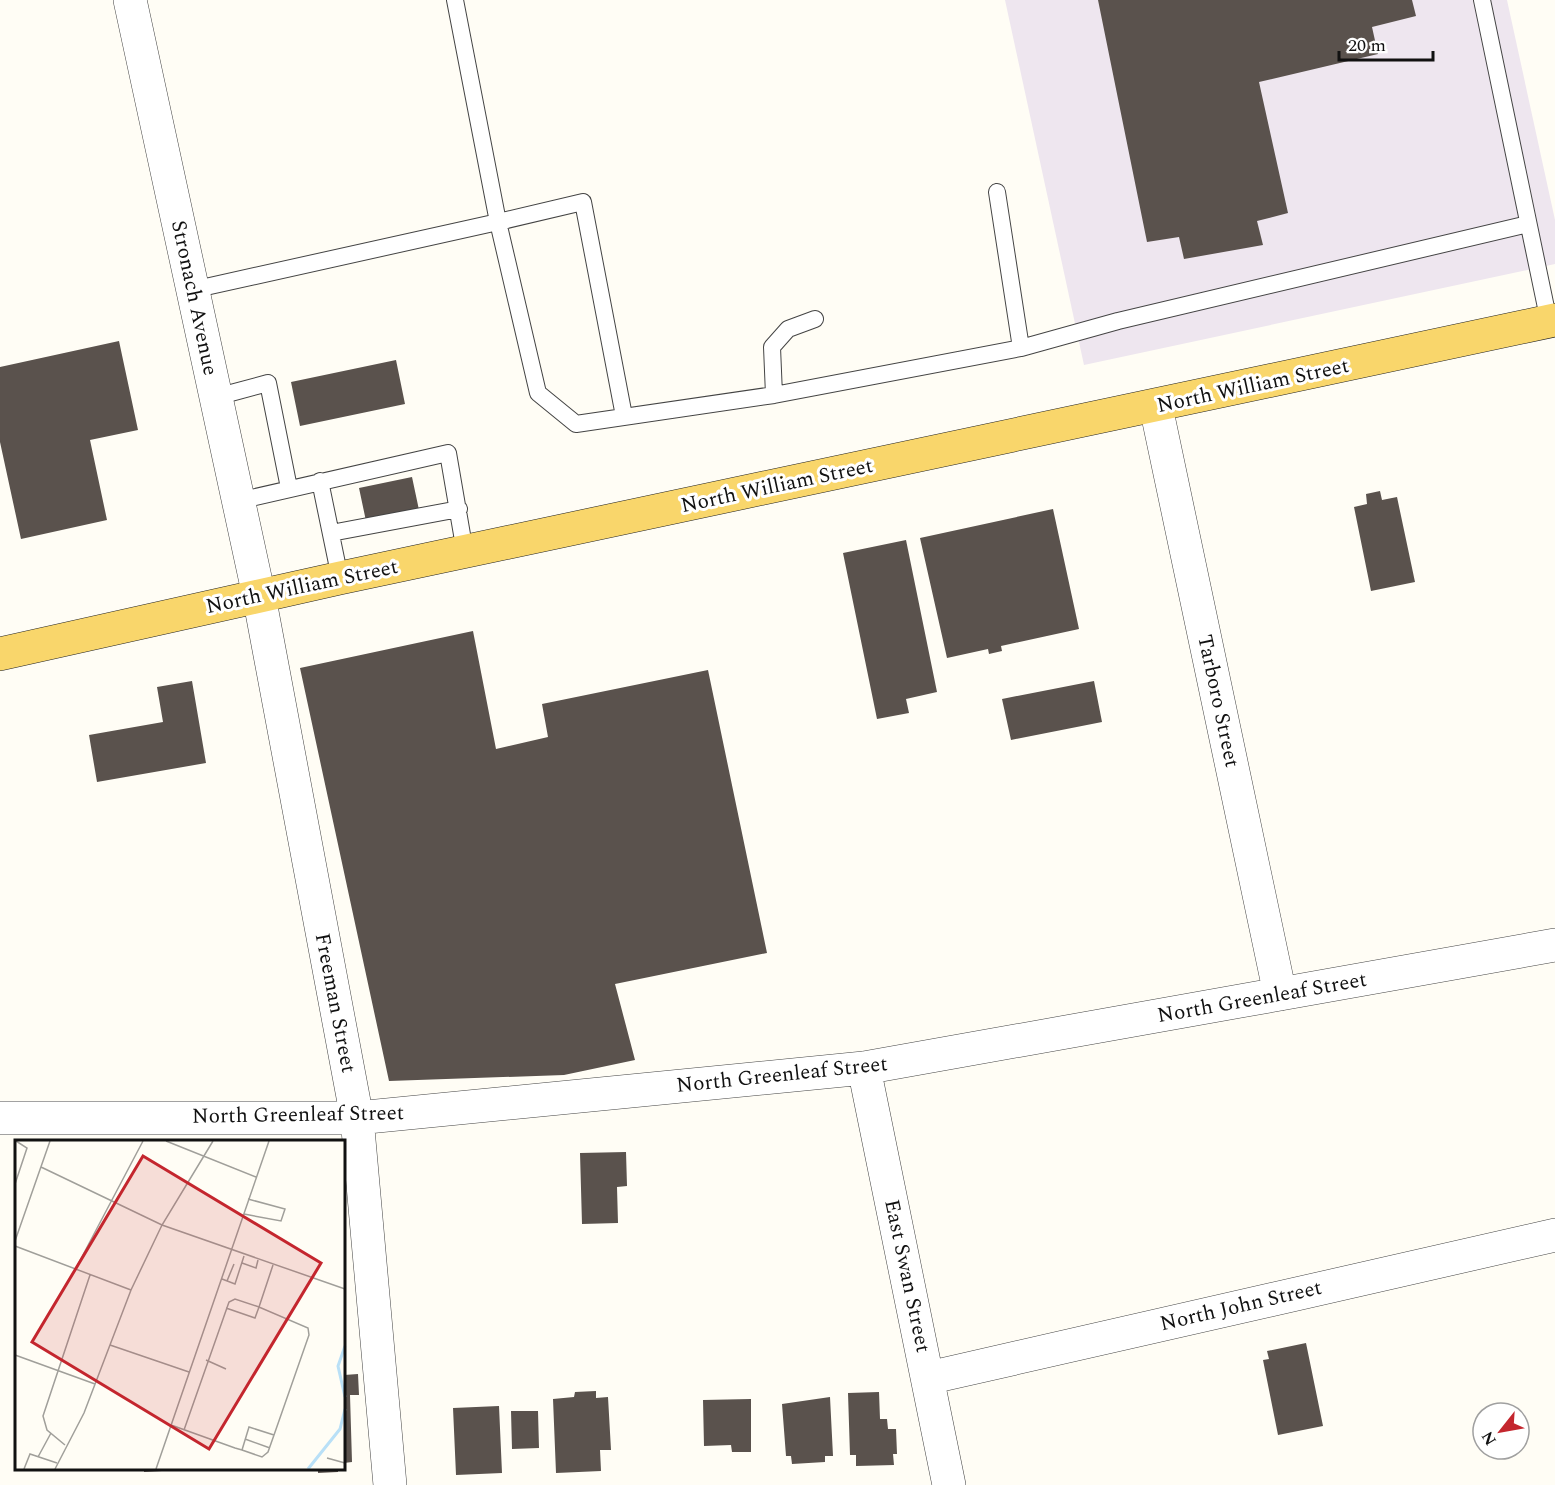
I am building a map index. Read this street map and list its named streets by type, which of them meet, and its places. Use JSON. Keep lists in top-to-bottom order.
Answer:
{
  "streets": {
    "main road": ["North William Street"],
    "street": [
      "Stronach Avenue",
      "Tarboro Street",
      "North Greenleaf Street",
      "Freeman Street",
      "East Swan Street",
      "North John Street"
    ]
  },
  "crossings": [
    ["Stronach Avenue", "North William Street"],
    ["Stronach Avenue", "Freeman Street"],
    ["North William Street", "Tarboro Street"],
    ["North William Street", "Freeman Street"],
    ["Tarboro Street", "North Greenleaf Street"],
    ["North Greenleaf Street", "Freeman Street"],
    ["North Greenleaf Street", "East Swan Street"],
    ["East Swan Street", "North John Street"]
  ],
  "scale_bar": "20 m",
  "north": "bottom left"
}
